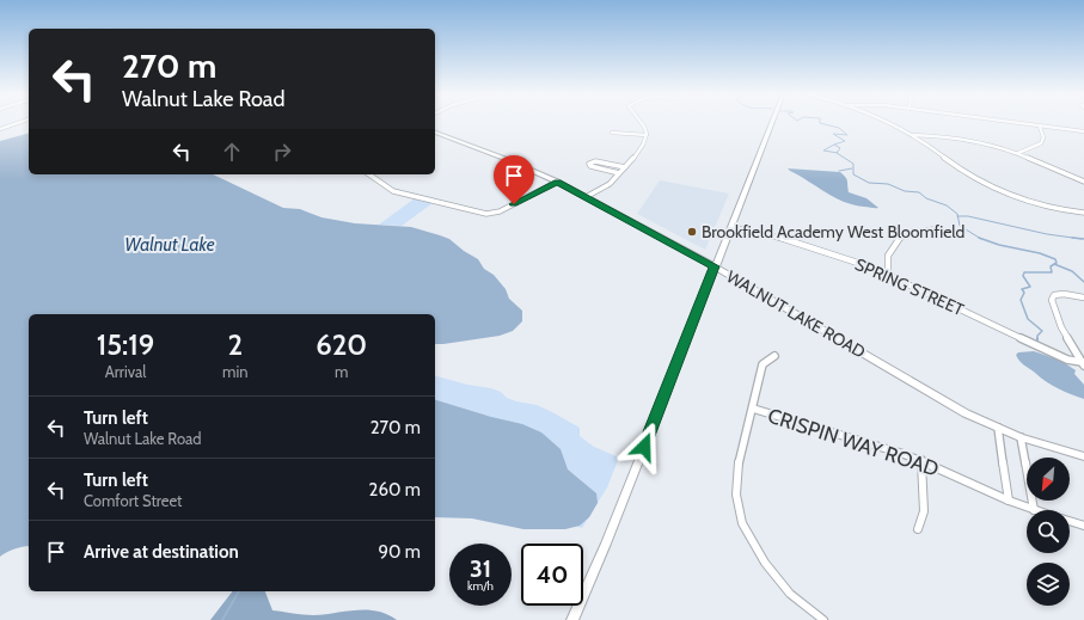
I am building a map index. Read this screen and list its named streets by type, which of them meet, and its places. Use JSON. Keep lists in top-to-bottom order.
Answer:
{
  "streets": {
    "street": ["SPRING STREET", "WALNUT LAKE ROAD", "CRISPIN WAY ROAD"]
  },
  "water": ["Walnut Lake"],
  "places": ["Brookfield Academy West Bloomfield"],
  "north": "bottom left",
  "page": {
    "turn": ["270 m", "Walnut Lake Road"],
    "eta": [
      "15:19",
      "Arrival",
      "2",
      "min",
      "620",
      "m"
    ],
    "list": [
      {
        "name": "Turn left",
        "note": "Walnut Lake Road",
        "value": "270 m"
      },
      {
        "name": "Turn left",
        "note": "Comfort Street",
        "value": "260 m"
      },
      {
        "name": "Arrive at destination",
        "value": "90 m"
      }
    ],
    "speed": "31 km/h",
    "limit": "40"
  }
}
